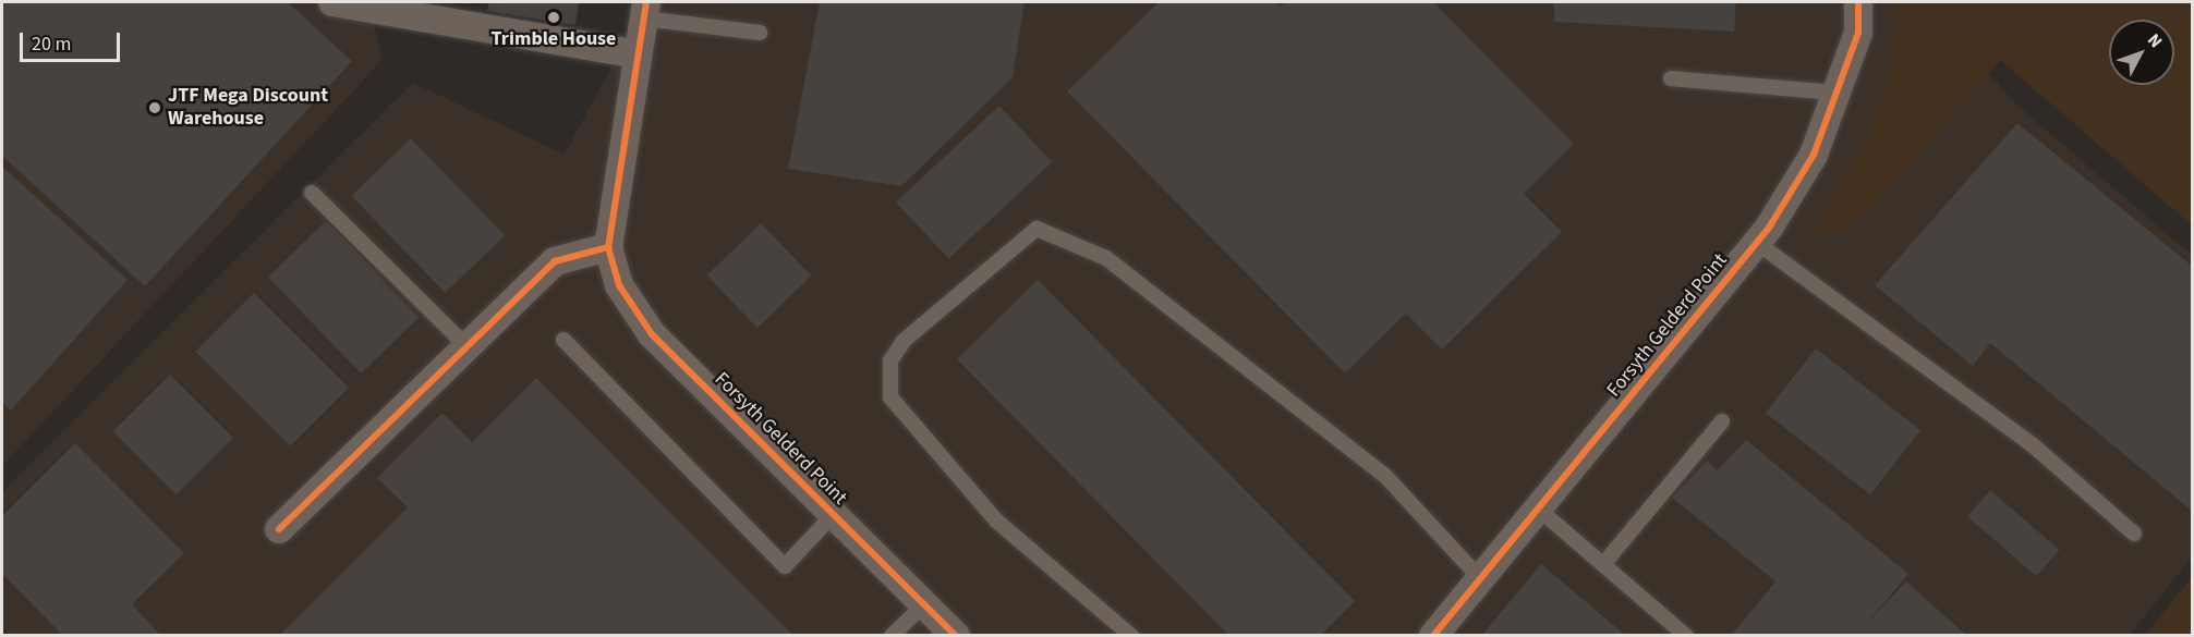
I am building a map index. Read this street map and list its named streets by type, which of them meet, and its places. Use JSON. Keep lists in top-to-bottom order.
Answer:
{
  "streets": {
    "street": ["Forsyth Gelderd Point"]
  },
  "places": ["Trimble House", "JTF Mega Discount Warehouse"],
  "scale_bar": "20 m",
  "north": "top right"
}
